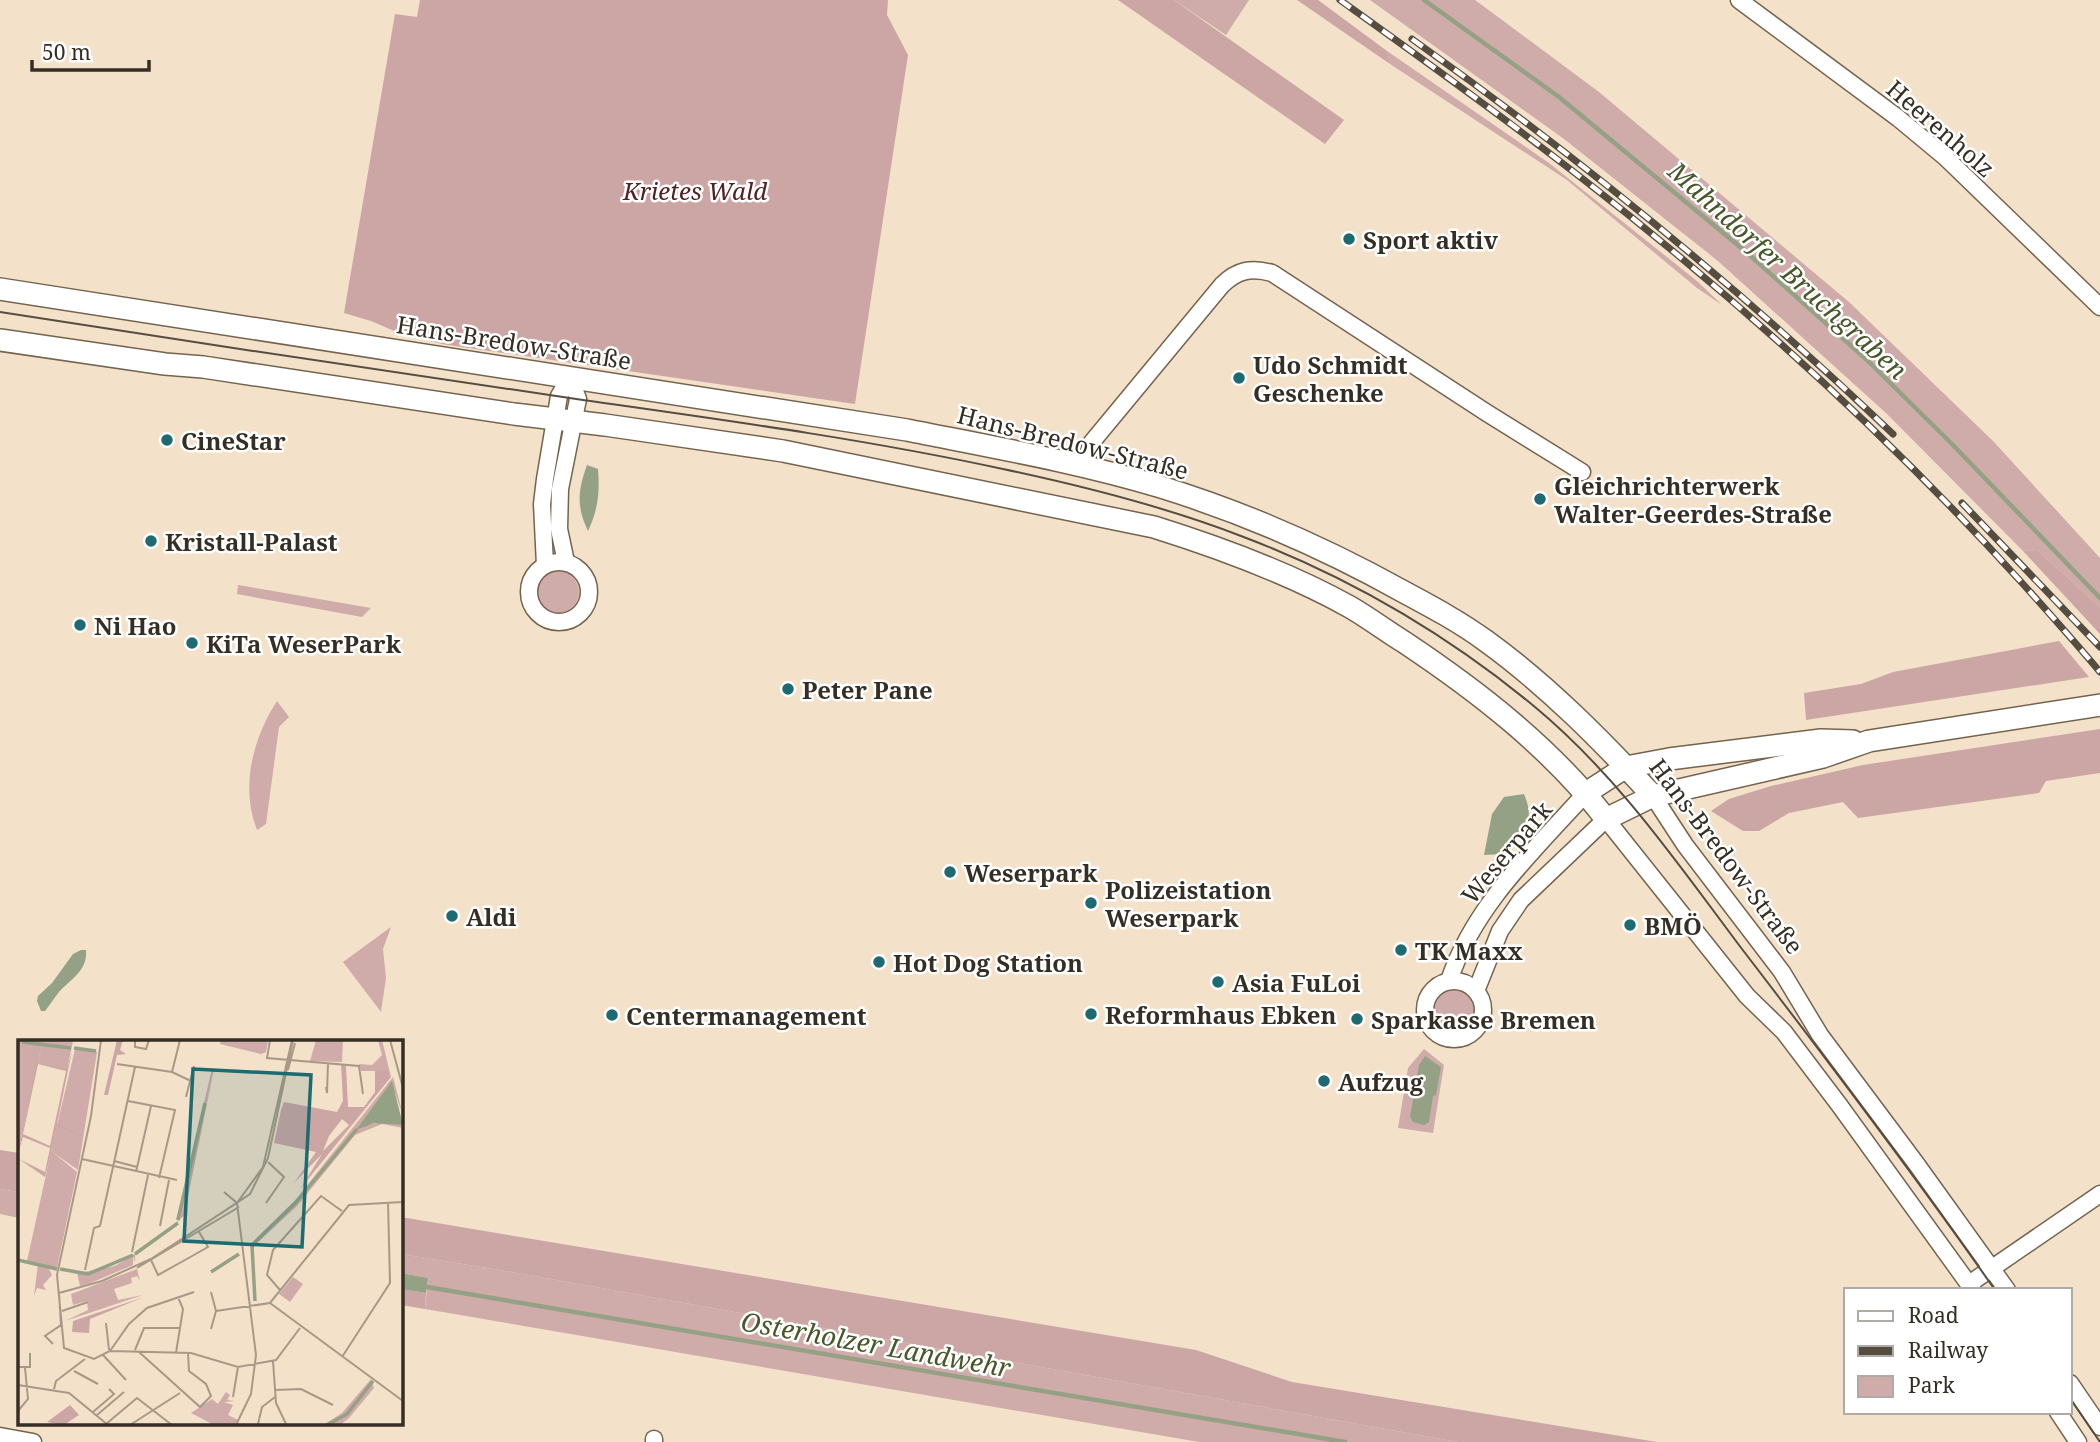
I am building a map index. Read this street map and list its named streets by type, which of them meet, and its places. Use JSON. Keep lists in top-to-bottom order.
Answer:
{
  "streets": {
    "main road": ["Hans-Bredow-Straße"],
    "street": ["Heerenholz", "Weserpark"]
  },
  "water": ["Mahndorfer Bruchgraben", "Osterholzer Landwehr"],
  "parks": ["Krietes Wald"],
  "places": [
    "Sport aktiv",
    "Udo Schmidt Geschenke",
    "CineStar",
    "Gleichrichterwerk Walter-Geerdes-Straße",
    "Kristall-Palast",
    "Ni Hao",
    "KiTa WeserPark",
    "Peter Pane",
    "Weserpark",
    "Polizeistation Weserpark",
    "Aldi",
    "BMÖ",
    "TK Maxx",
    "Hot Dog Station",
    "Asia FuLoi",
    "Reformhaus Ebken",
    "Centermanagement",
    "Sparkasse Bremen",
    "Aufzug"
  ],
  "legend": ["Road", "Railway", "Park"],
  "scale_bar": "50 m"
}
